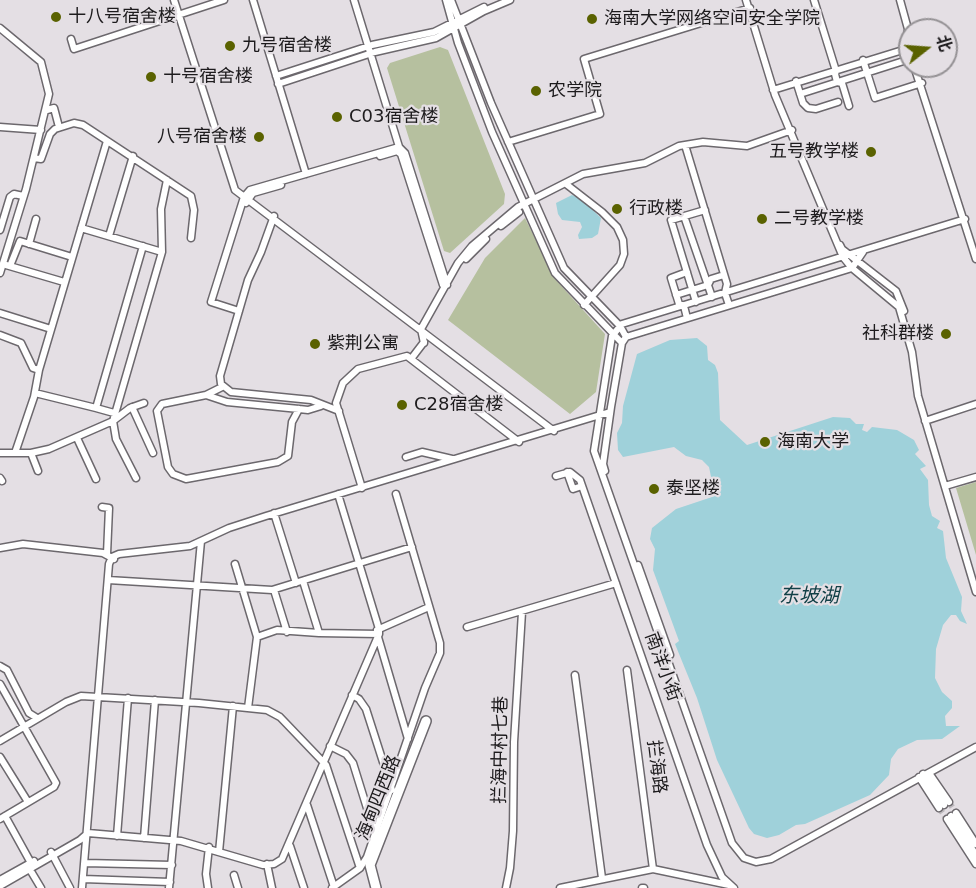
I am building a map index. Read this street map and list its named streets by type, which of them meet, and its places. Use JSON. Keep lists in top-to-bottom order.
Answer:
{
  "streets": {
    "street": [
      "南洋小街",
      "拦海中村七巷",
      "拦海路",
      "海甸四西路"
    ]
  },
  "crossings": [
    ["南洋小街", "拦海路"]
  ],
  "water": ["东坡湖"],
  "places": [
    "十八号宿舍楼",
    "海南大学网络空间安全学院",
    "九号宿舍楼",
    "十号宿舍楼",
    "农学院",
    "C03宿舍楼",
    "八号宿舍楼",
    "五号教学楼",
    "行政楼",
    "二号教学楼",
    "社科群楼",
    "紫荆公寓",
    "C28宿舍楼",
    "海南大学",
    "泰坚楼"
  ],
  "north": "right"
}
